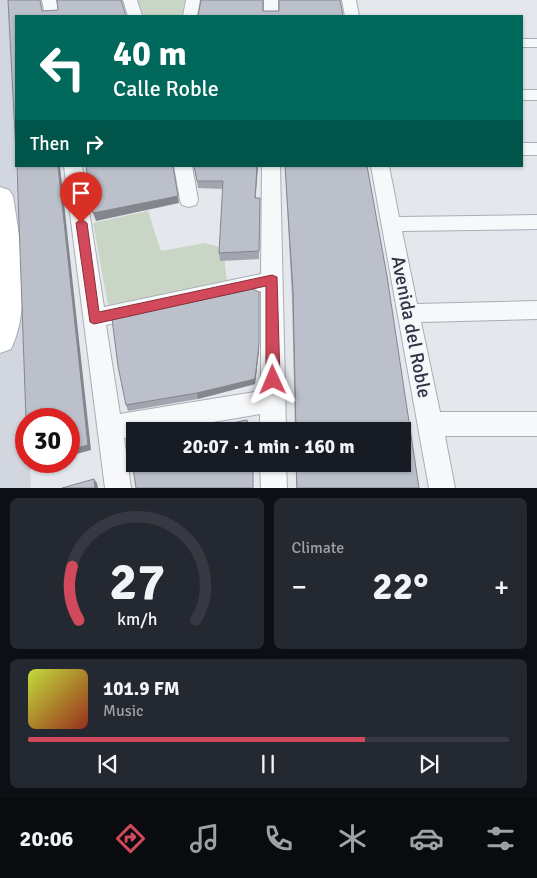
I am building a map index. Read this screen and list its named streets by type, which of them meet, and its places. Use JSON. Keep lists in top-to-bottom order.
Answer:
{
  "streets": {
    "street": ["Avenida del Roble"]
  },
  "page": {
    "turn": ["40 m", "Calle Roble"],
    "then": "Then",
    "limit": "30",
    "trip": "20:07 · 1 min · 160 m",
    "tile": "Climate",
    "heat": ["−", "22°", "+"],
    "song": ["101.9 FM", "Music"],
    "tabs": "20:06",
    "gauge": ["27", "km/h"]
  }
}
